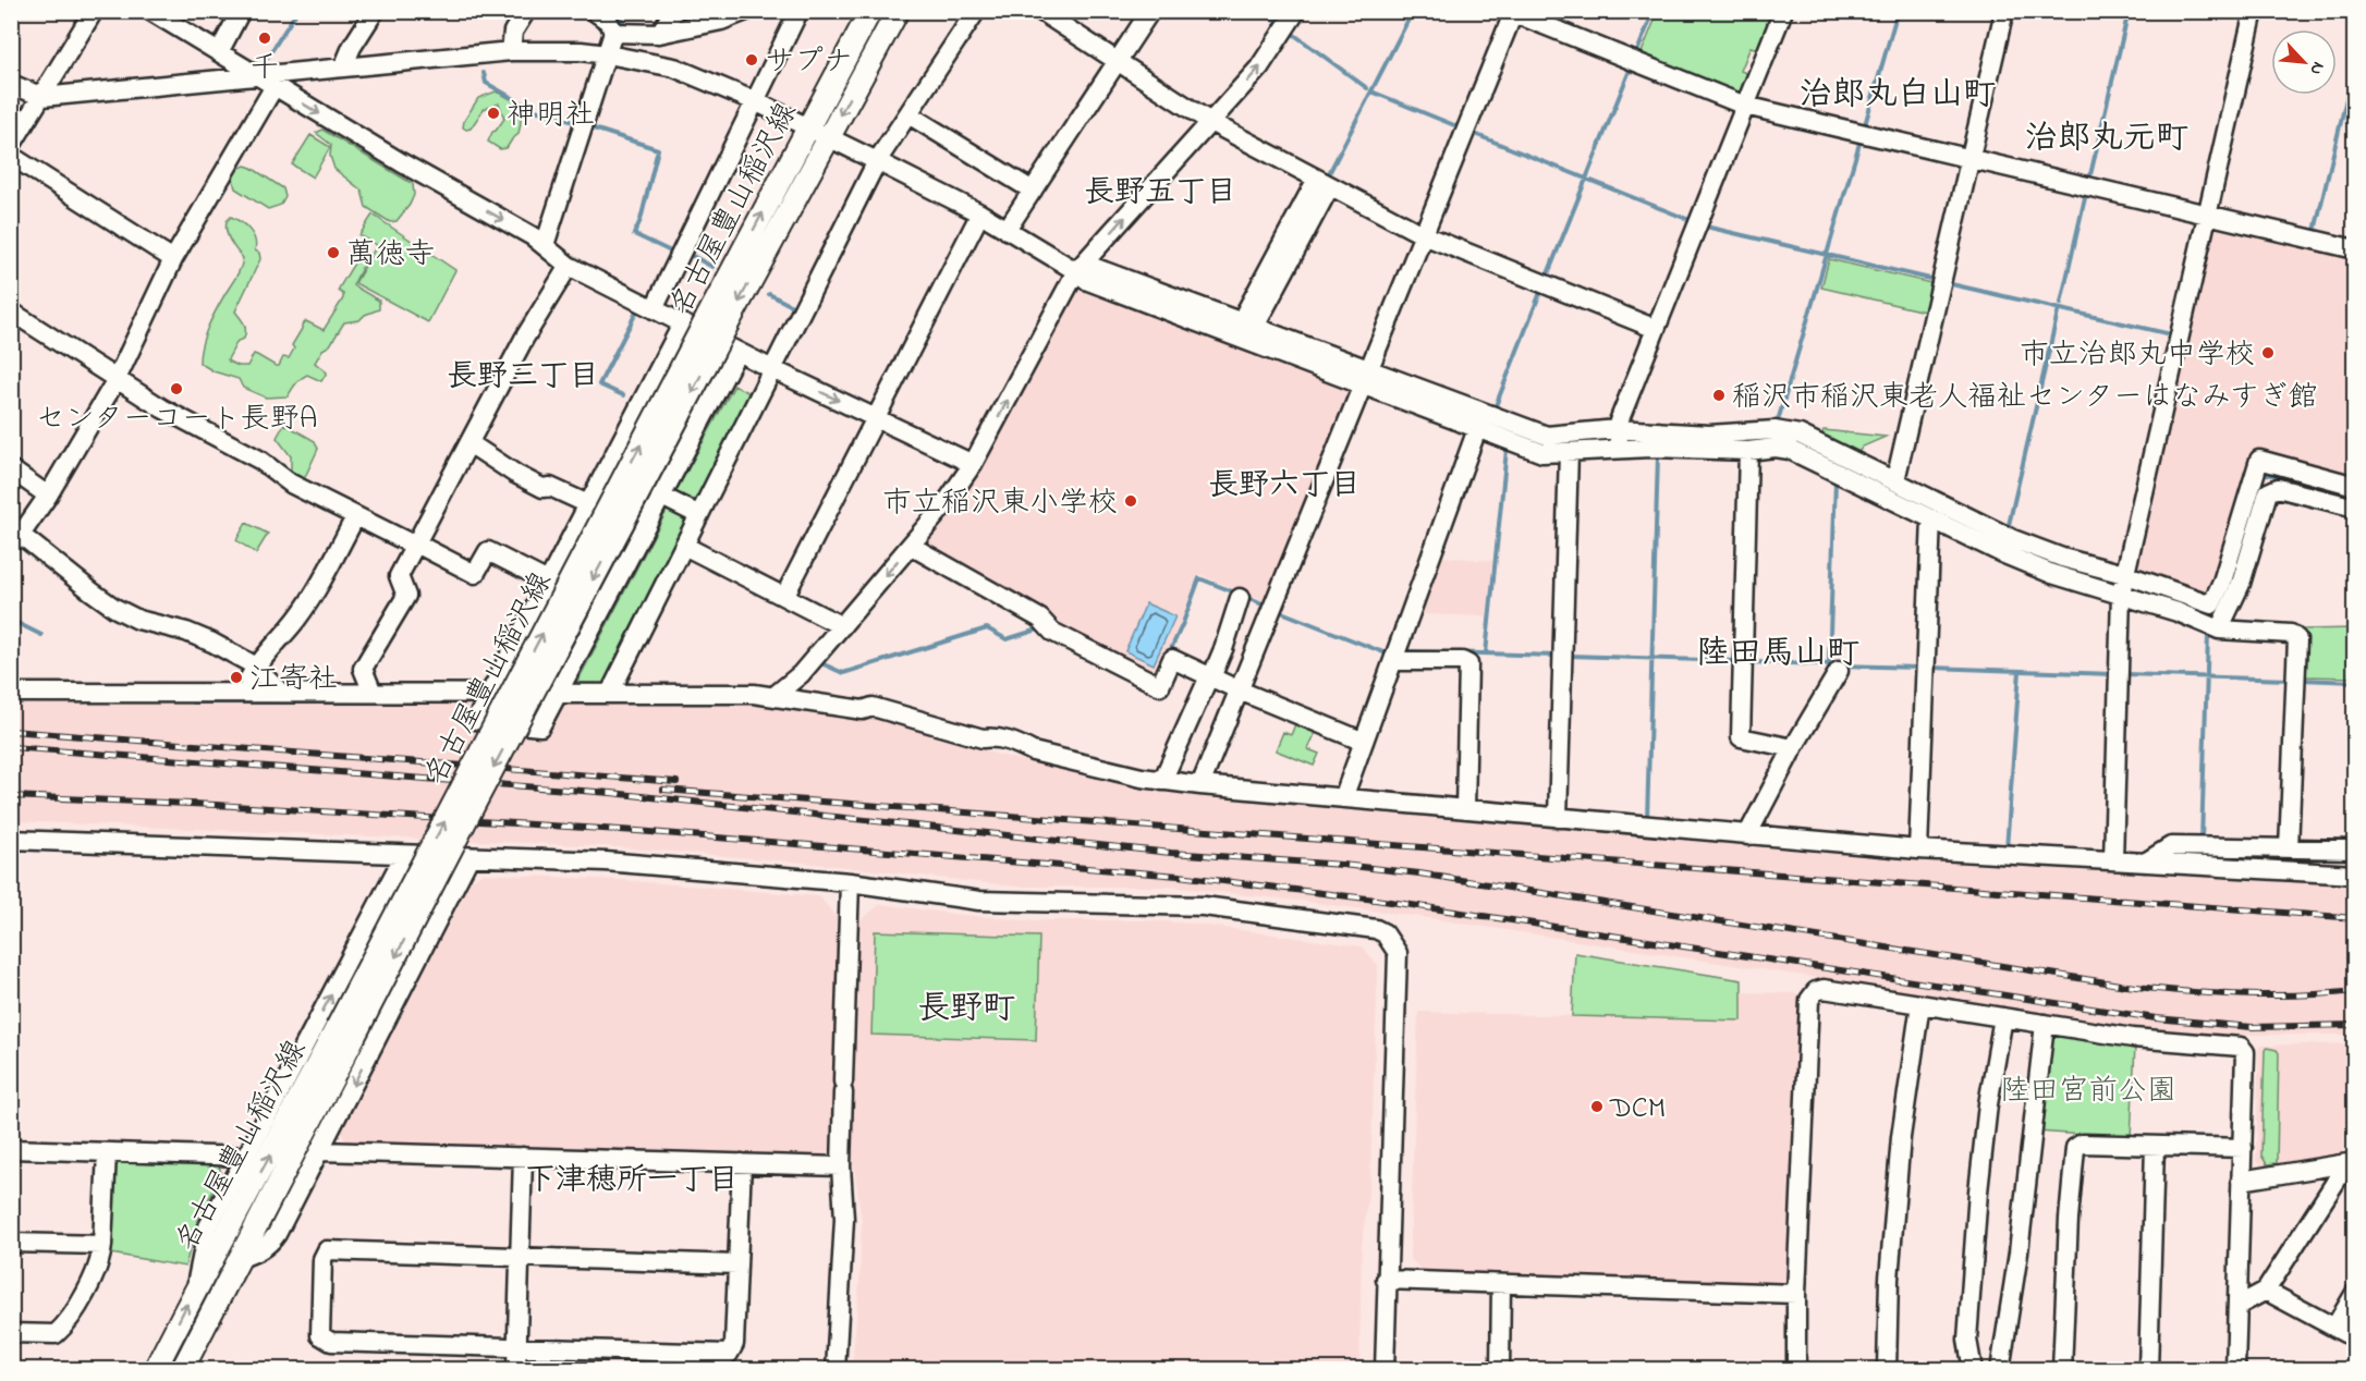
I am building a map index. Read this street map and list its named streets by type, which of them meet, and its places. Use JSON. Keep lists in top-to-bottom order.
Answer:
{
  "streets": {
    "main road": ["名古屋豊山稲沢線"]
  },
  "districts": [
    "治郎丸白山町",
    "治郎丸元町",
    "長野五丁目",
    "長野三丁目",
    "長野六丁目",
    "陸田馬山町",
    "長野町",
    "下津穂所一丁目"
  ],
  "parks": ["陸田宮前公園"],
  "places": [
    "千",
    "サプナ",
    "神明社",
    "萬徳寺",
    "市立治郎丸中学校",
    "センターコート長野A",
    "稲沢市稲沢東老人福祉センターはなみすぎ館",
    "市立稲沢東小学校",
    "江寄社",
    "DCM"
  ],
  "north": "bottom right"
}
